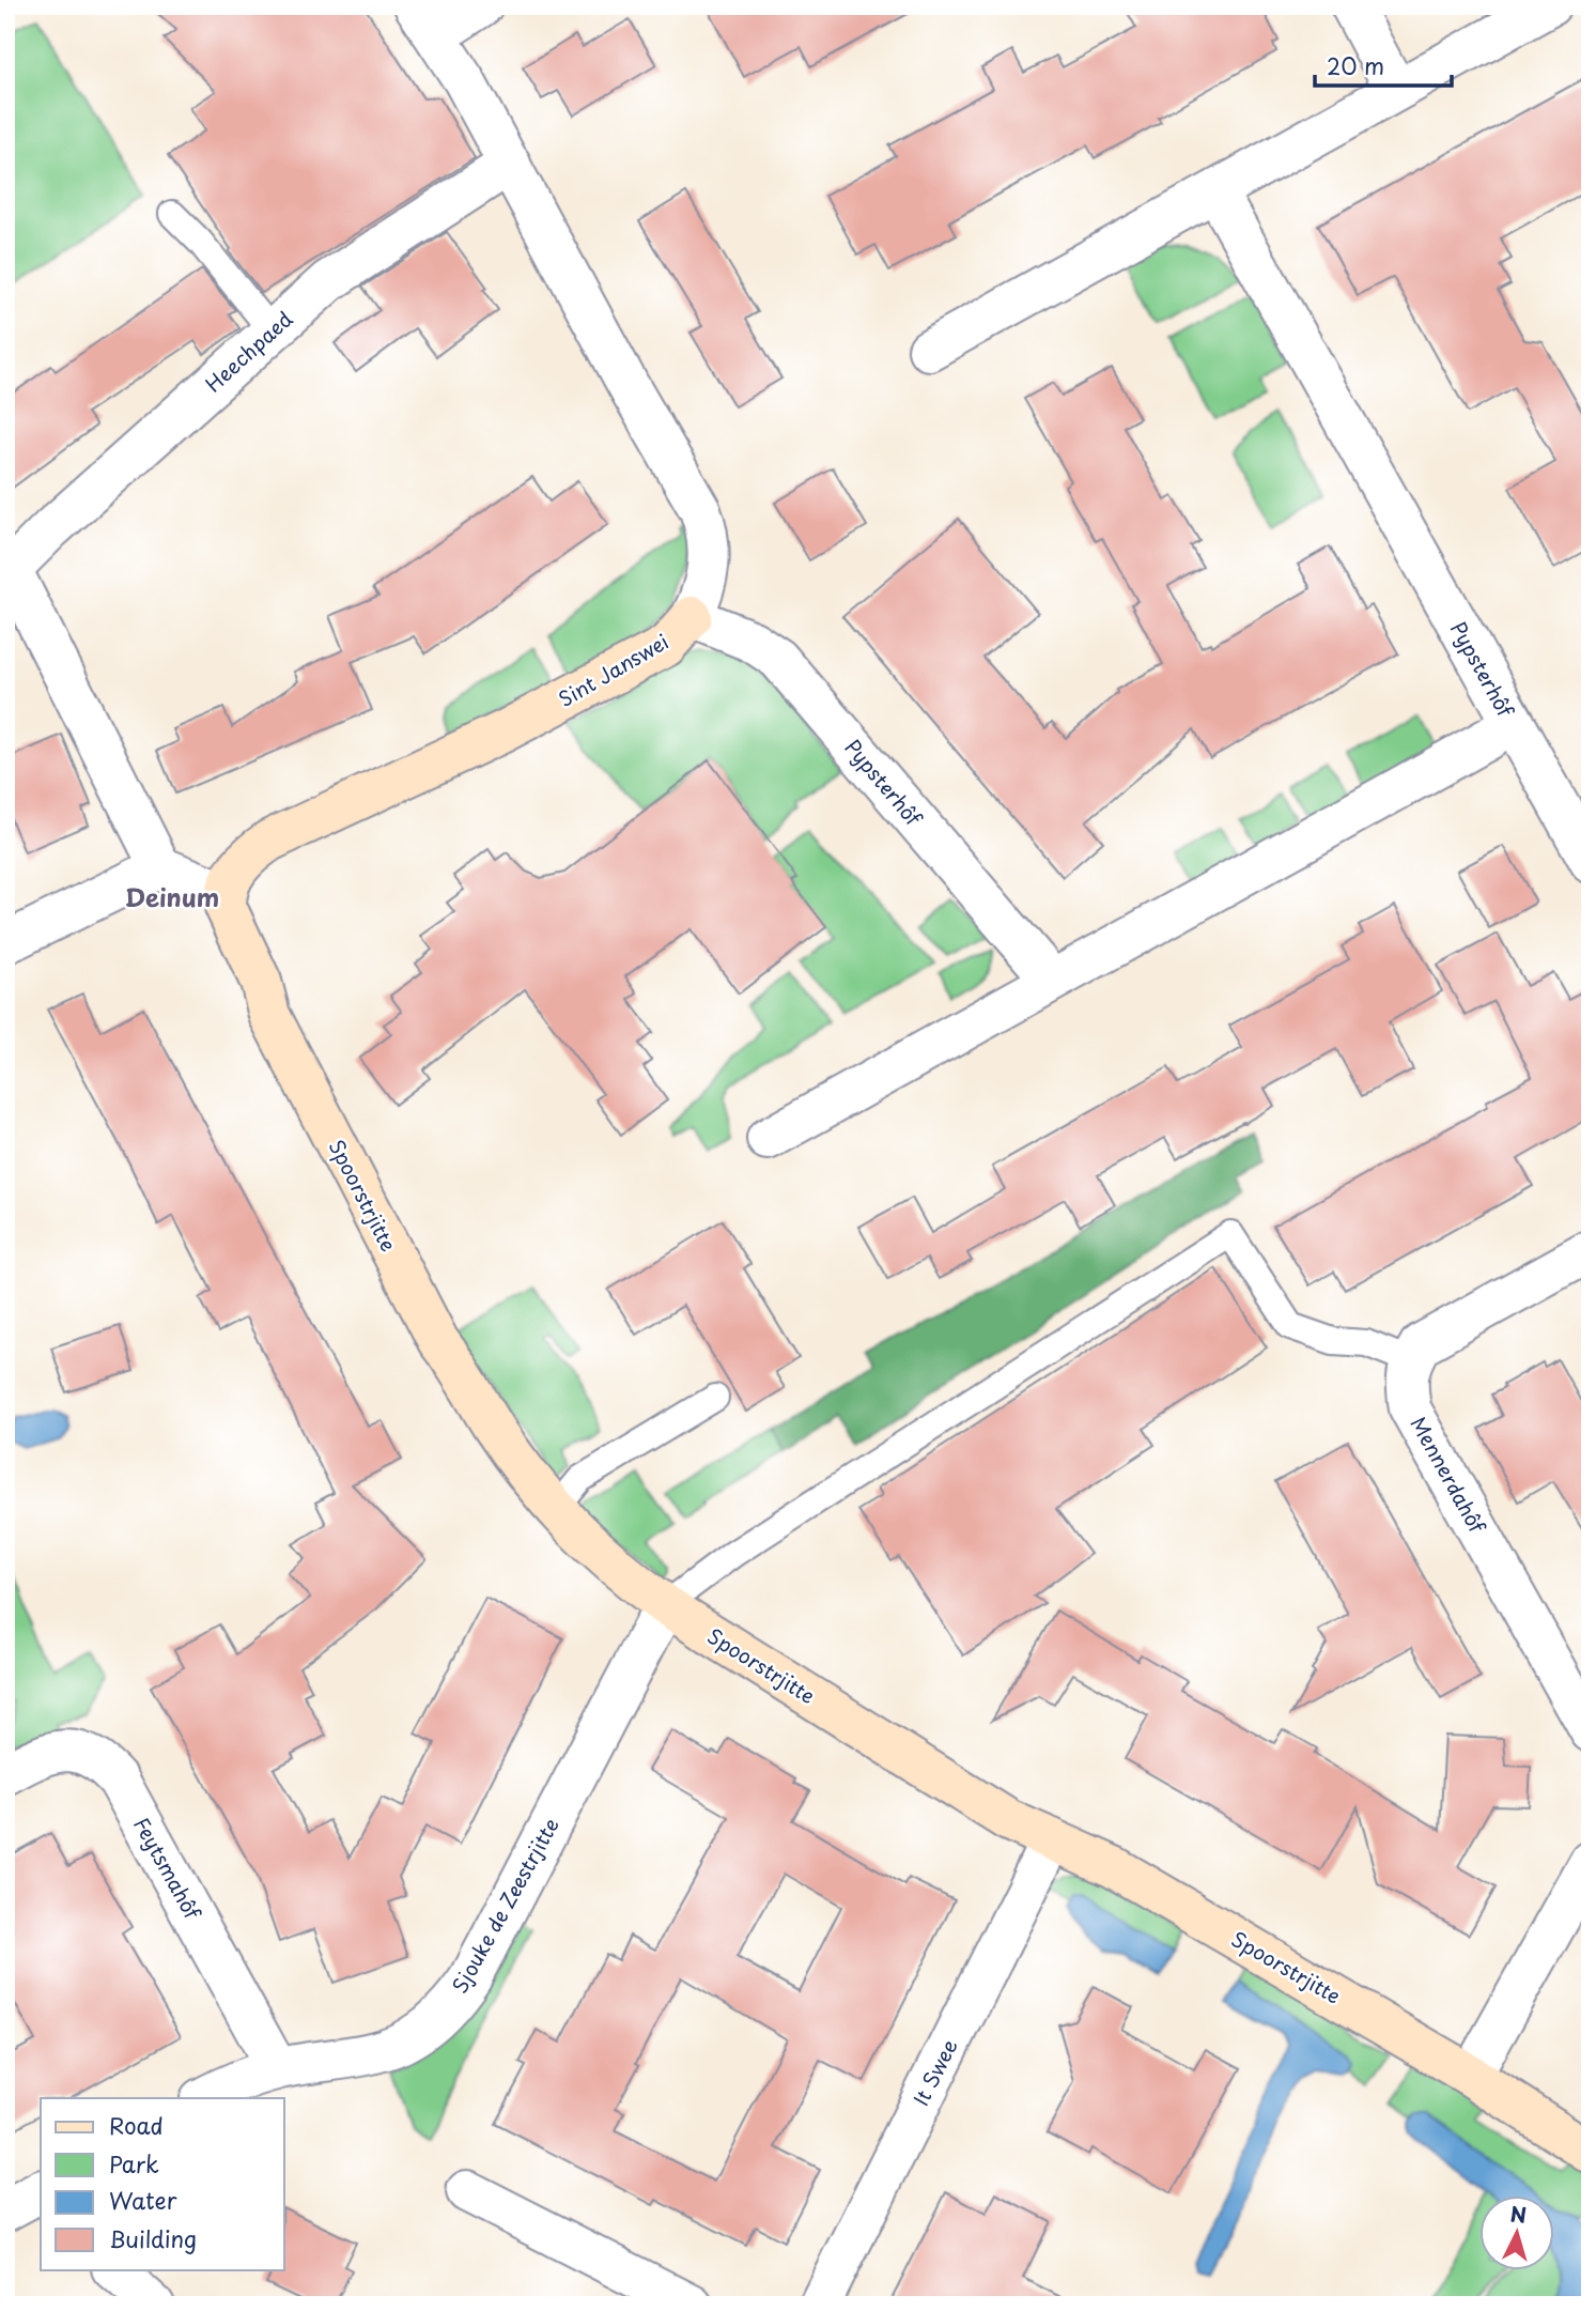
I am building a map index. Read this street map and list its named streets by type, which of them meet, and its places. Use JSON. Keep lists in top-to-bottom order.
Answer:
{
  "streets": {
    "street": [
      "Heechpaed",
      "Pypsterhôf",
      "Sint Janswei",
      "Spoorstrjitte",
      "Mennerdahôf",
      "Feytsmahôf",
      "Sjouke de Zeestrjitte",
      "It Swee"
    ]
  },
  "crossings": [
    ["Heechpaed", "Sint Janswei"],
    ["Pypsterhôf", "Sint Janswei"],
    ["Sint Janswei", "Spoorstrjitte"],
    ["Spoorstrjitte", "Sjouke de Zeestrjitte"],
    ["Spoorstrjitte", "It Swee"],
    ["Feytsmahôf", "Sjouke de Zeestrjitte"]
  ],
  "districts": ["Deinum"],
  "legend": [
    "Road",
    "Park",
    "Water",
    "Building"
  ],
  "scale_bar": "20 m",
  "north": "top"
}
